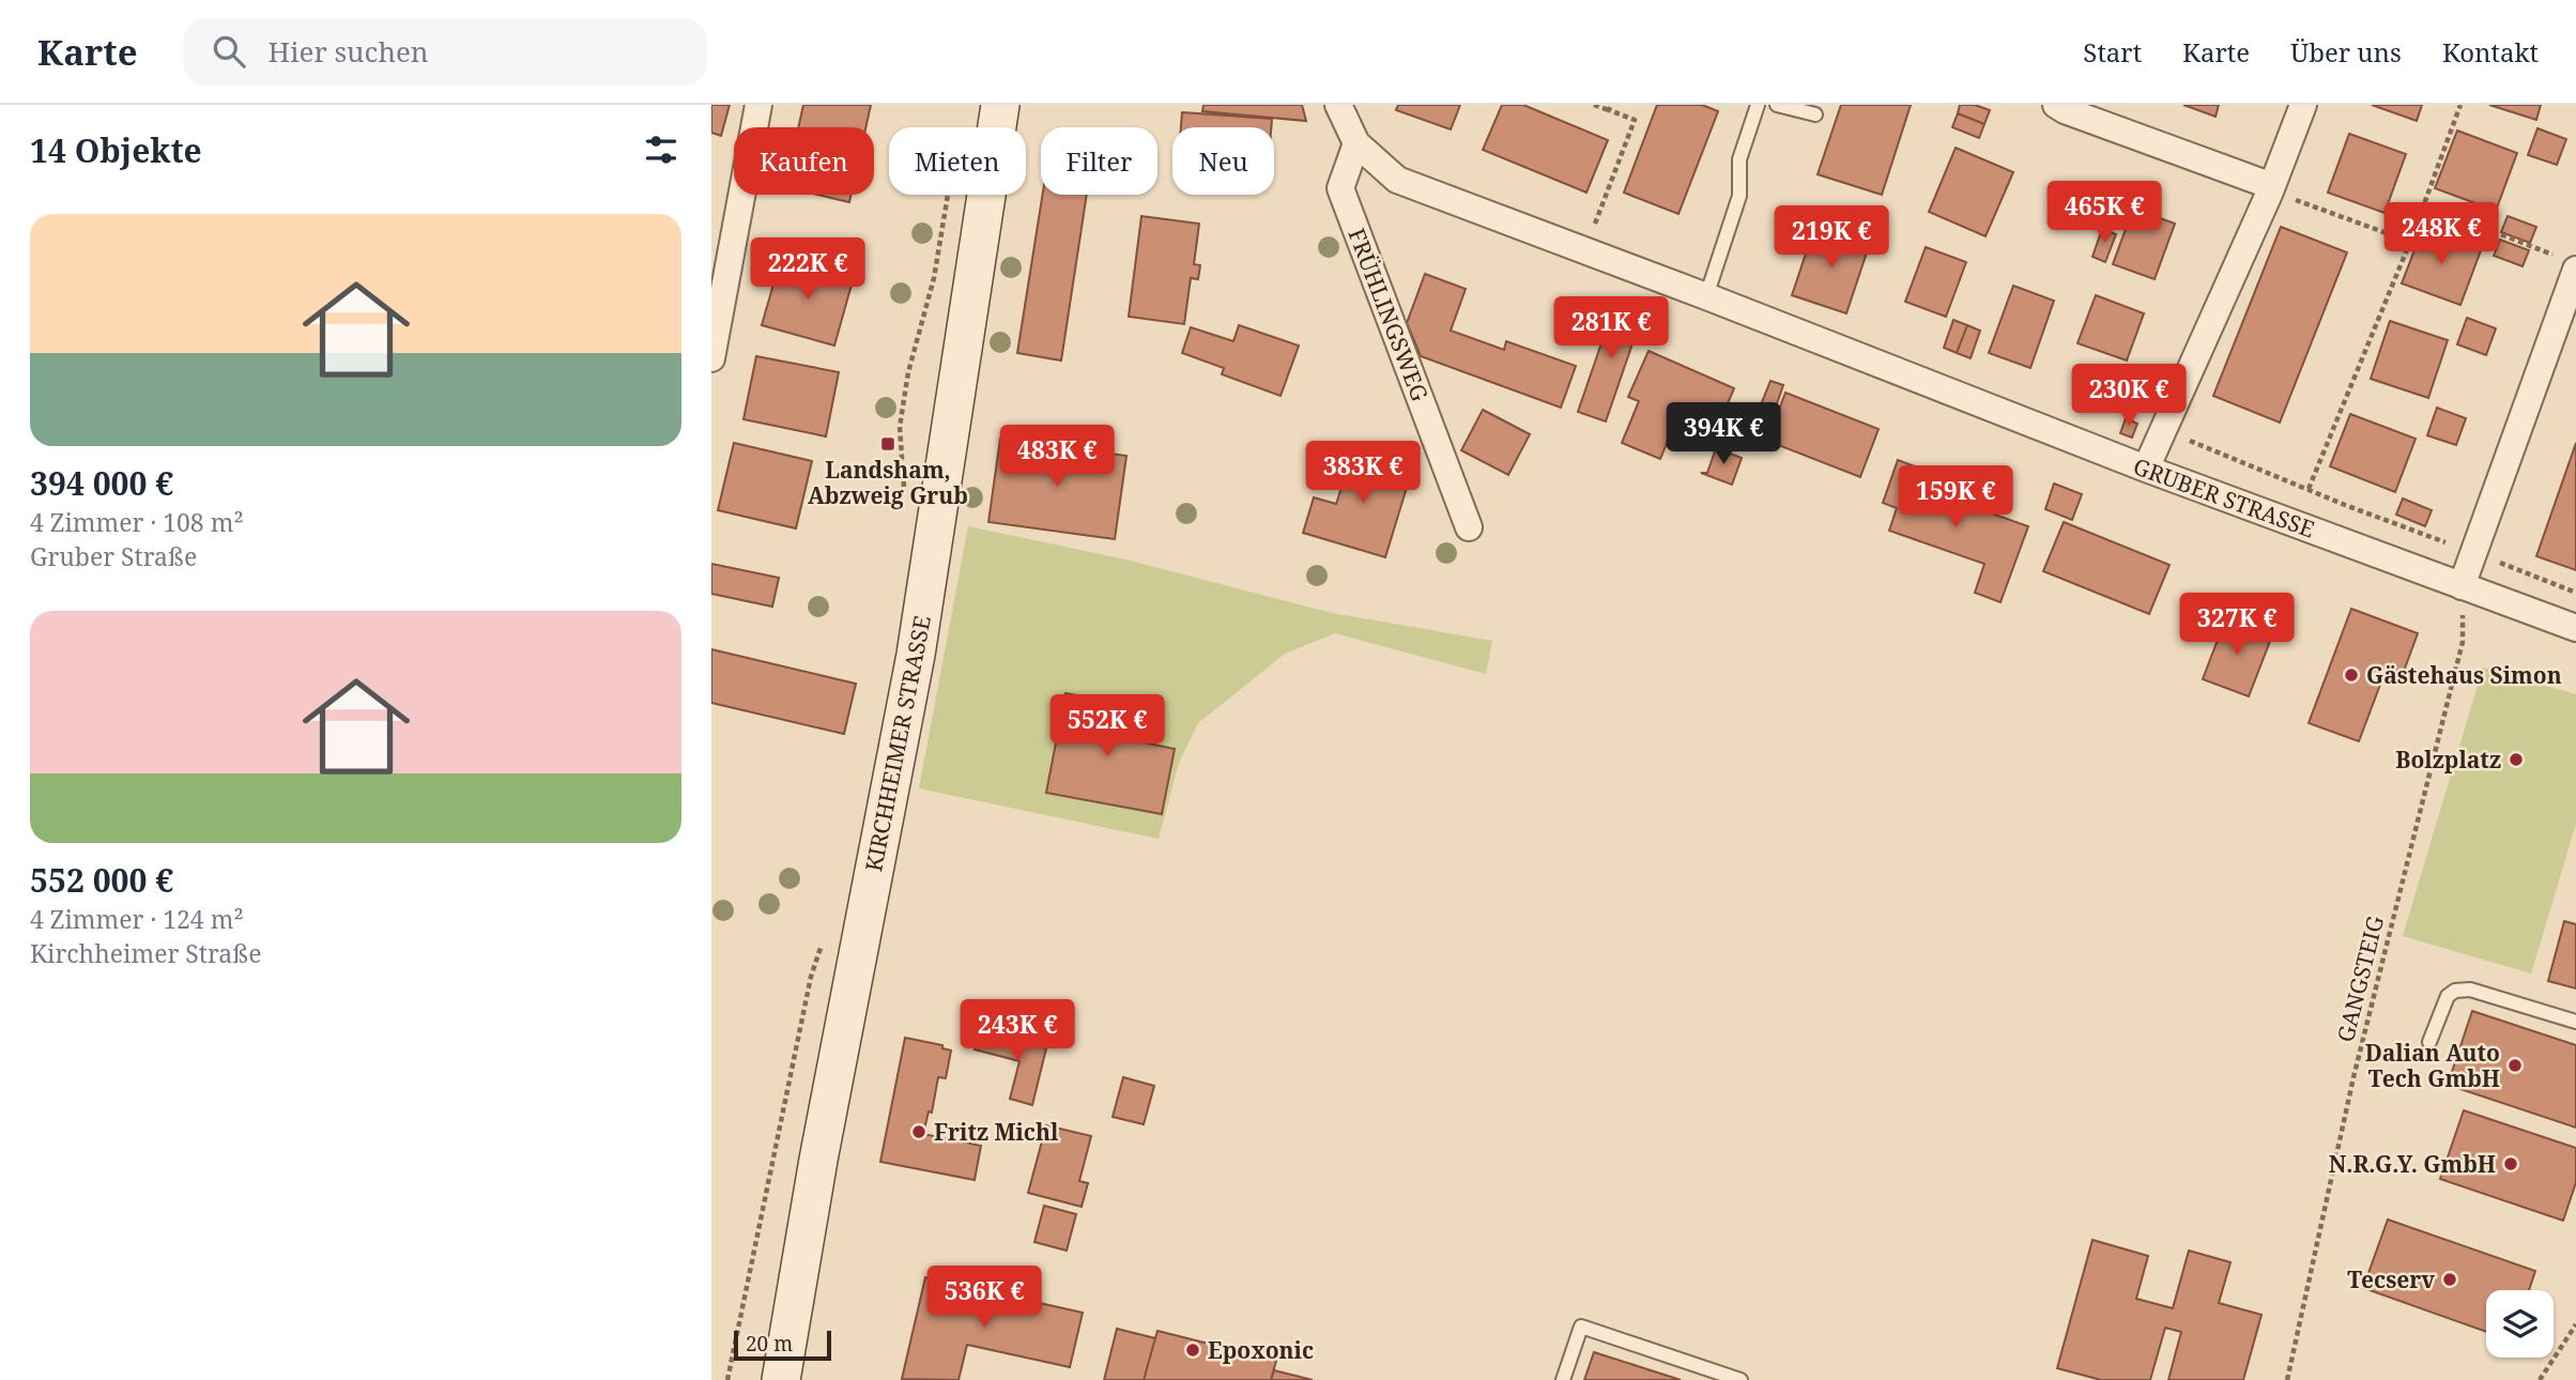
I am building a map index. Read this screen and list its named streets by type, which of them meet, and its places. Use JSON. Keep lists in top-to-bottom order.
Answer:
{
  "streets": {
    "main road": ["KIRCHHEIMER STRASSE"],
    "street": ["FRÜHLINGSWEG", "GRUBER STRASSE"],
    "path": ["GANGSTEIG"]
  },
  "crossings": [
    ["FRÜHLINGSWEG", "GRUBER STRASSE"],
    ["GRUBER STRASSE", "GANGSTEIG"]
  ],
  "places": {
    "transit": ["Landsham, Abzweig Grub"],
    "other": [
      "Gästehaus Simon",
      "Bolzplatz",
      "Dalian Auto Tech GmbH",
      "Fritz Michl",
      "N.R.G.Y. GmbH",
      "Tecserv",
      "Epoxonic"
    ]
  },
  "scale_bar": "20 m",
  "page": {
    "header": "Karte",
    "search": "Hier suchen",
    "nav": [
      "Start",
      "Karte",
      "Über uns",
      "Kontakt"
    ],
    "heading": "14 Objekte",
    "chip": [
      "Kaufen",
      "Mieten",
      "Filter",
      "Neu"
    ],
    "price": [
      "465K €",
      "248K €",
      "219K €",
      "222K €",
      "281K €",
      "230K €",
      "394K €",
      "483K €",
      "383K €",
      "159K €",
      "327K €",
      "552K €",
      "243K €",
      "536K €"
    ],
    "list": [
      {
        "name": "394 000 €",
        "note": "4 Zimmer · 108 m² · Gruber Straße"
      },
      {
        "name": "552 000 €",
        "note": "4 Zimmer · 124 m² · Kirchheimer Straße"
      }
    ],
    "scale": "20 m"
  }
}
